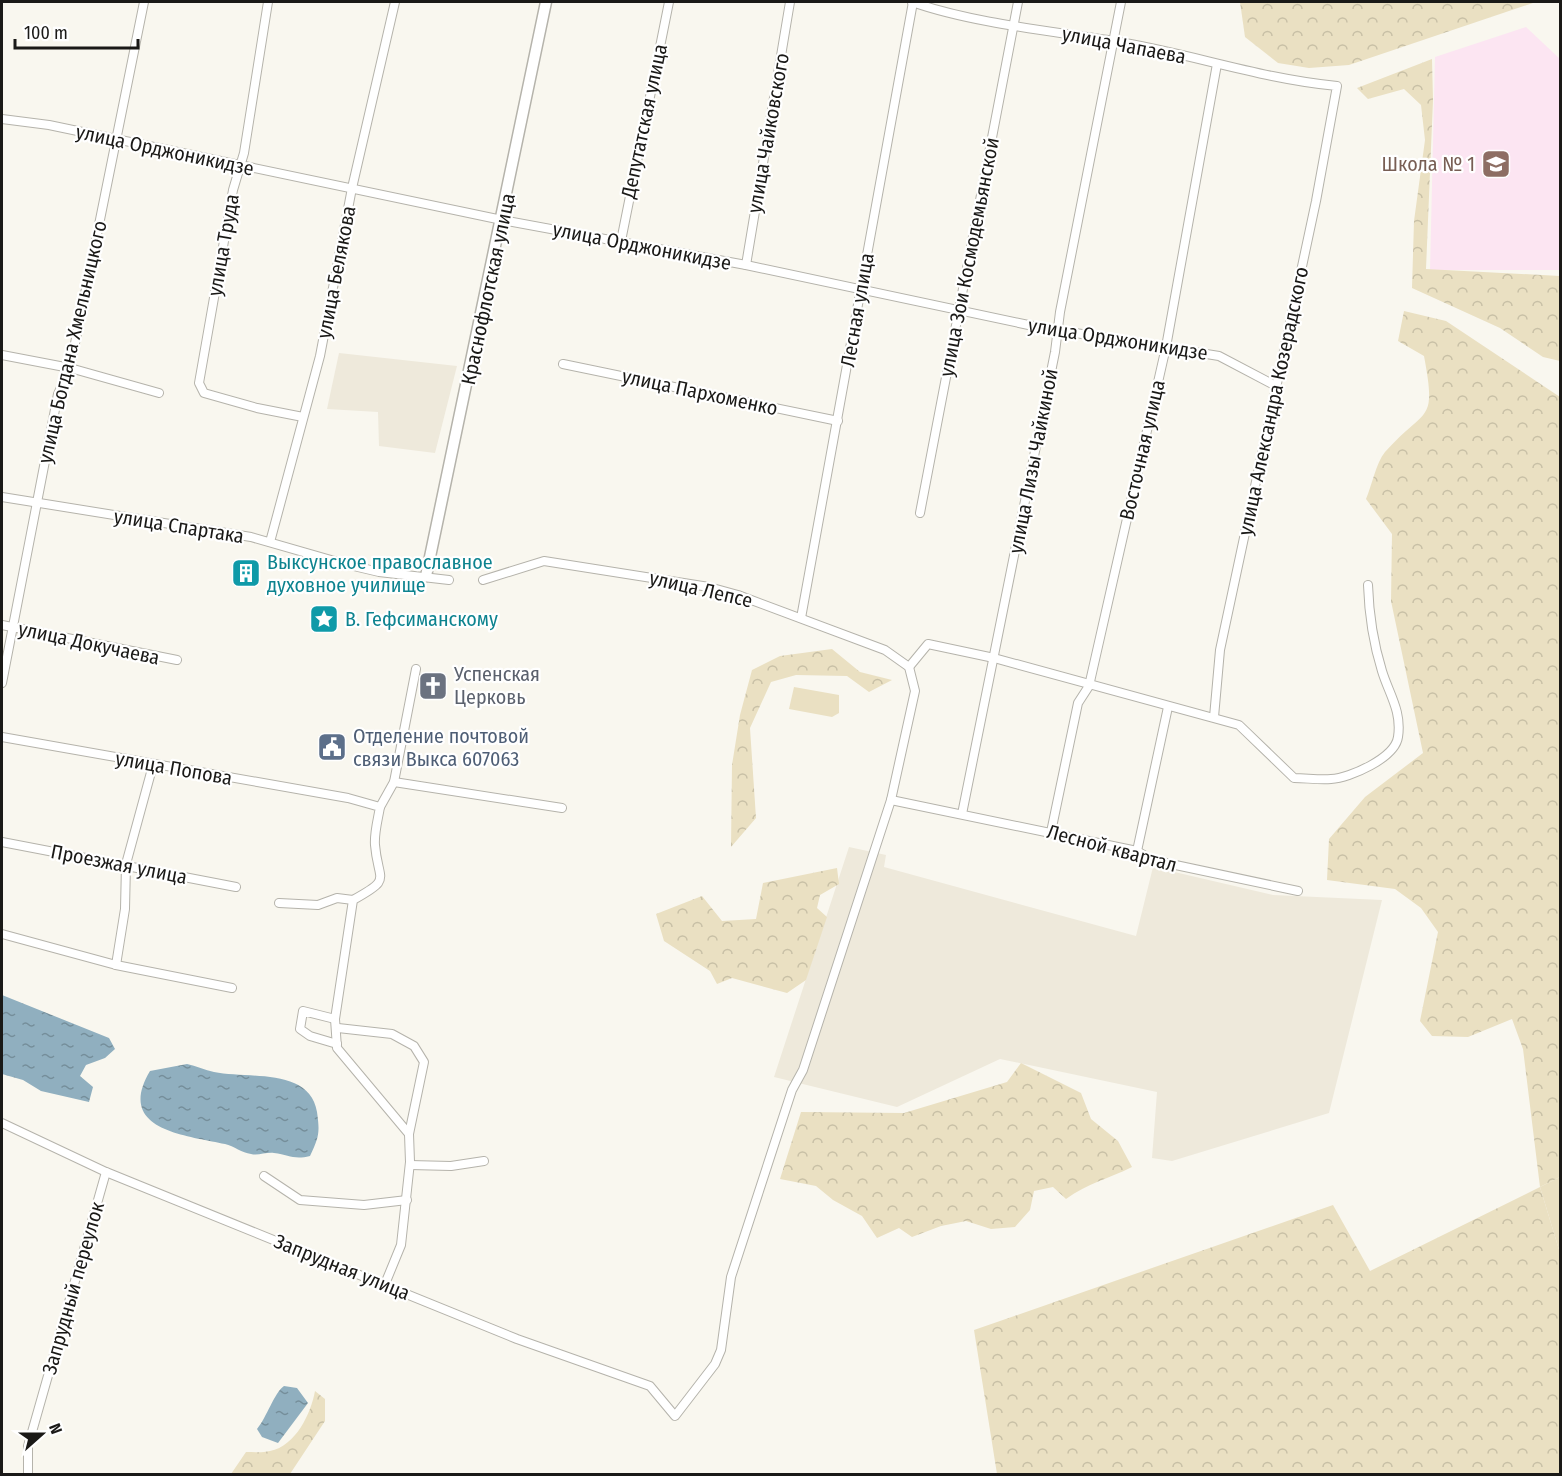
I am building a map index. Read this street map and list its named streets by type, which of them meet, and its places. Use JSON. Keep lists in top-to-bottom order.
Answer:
{
  "streets": {
    "street": [
      "улица Чапаева",
      "Депутатская улица",
      "улица Чайковского",
      "улица Орджоникидзе",
      "улица Труда",
      "улица Зои Космодемьянской",
      "улица Белякова",
      "Краснофлотская улица",
      "Лесная улица",
      "улица Богдана Хмельницкого",
      "улица Пархоменко",
      "улица Александра Козерадского",
      "Восточная улица",
      "улица Лизы Чайкиной",
      "улица Спартака",
      "улица Лепсе",
      "улица Докучаева",
      "улица Попова",
      "Лесной квартал",
      "Проезжая улица",
      "Запрудная улица",
      "Запрудный переулок"
    ]
  },
  "crossings": [
    ["улица Чапаева", "улица Зои Космодемьянской"],
    ["улица Чапаева", "Лесная улица"],
    ["улица Чапаева", "улица Александра Козерадского"],
    ["улица Чапаева", "Восточная улица"],
    ["улица Чапаева", "улица Лизы Чайкиной"],
    ["Депутатская улица", "улица Орджоникидзе"],
    ["улица Чайковского", "улица Орджоникидзе"],
    ["улица Орджоникидзе", "улица Труда"],
    ["улица Орджоникидзе", "улица Зои Космодемьянской"],
    ["улица Орджоникидзе", "улица Белякова"],
    ["улица Орджоникидзе", "Краснофлотская улица"],
    ["улица Орджоникидзе", "Лесная улица"],
    ["улица Орджоникидзе", "улица Богдана Хмельницкого"],
    ["улица Орджоникидзе", "улица Александра Козерадского"],
    ["улица Орджоникидзе", "Восточная улица"],
    ["улица Орджоникидзе", "улица Лизы Чайкиной"],
    ["улица Труда", "улица Белякова"],
    ["улица Белякова", "улица Спартака"],
    ["Краснофлотская улица", "улица Спартака"],
    ["Лесная улица", "улица Пархоменко"],
    ["Лесная улица", "улица Лепсе"],
    ["улица Богдана Хмельницкого", "улица Спартака"],
    ["улица Богдана Хмельницкого", "улица Докучаева"],
    ["Восточная улица", "Лесной квартал"],
    ["улица Лизы Чайкиной", "Лесной квартал"],
    ["Лесной квартал", "Запрудная улица"],
    ["Запрудная улица", "Запрудный переулок"]
  ],
  "places": {
    "school or university": ["Школа № 1"],
    "building": ["Выксунское православное духовное училище"],
    "place": ["В. Гефсиманскому"],
    "church": ["Успенская Церковь"],
    "public building": ["Отделение почтовой связи Выкса 607063"]
  },
  "scale_bar": "100 m",
  "north": "right"
}
